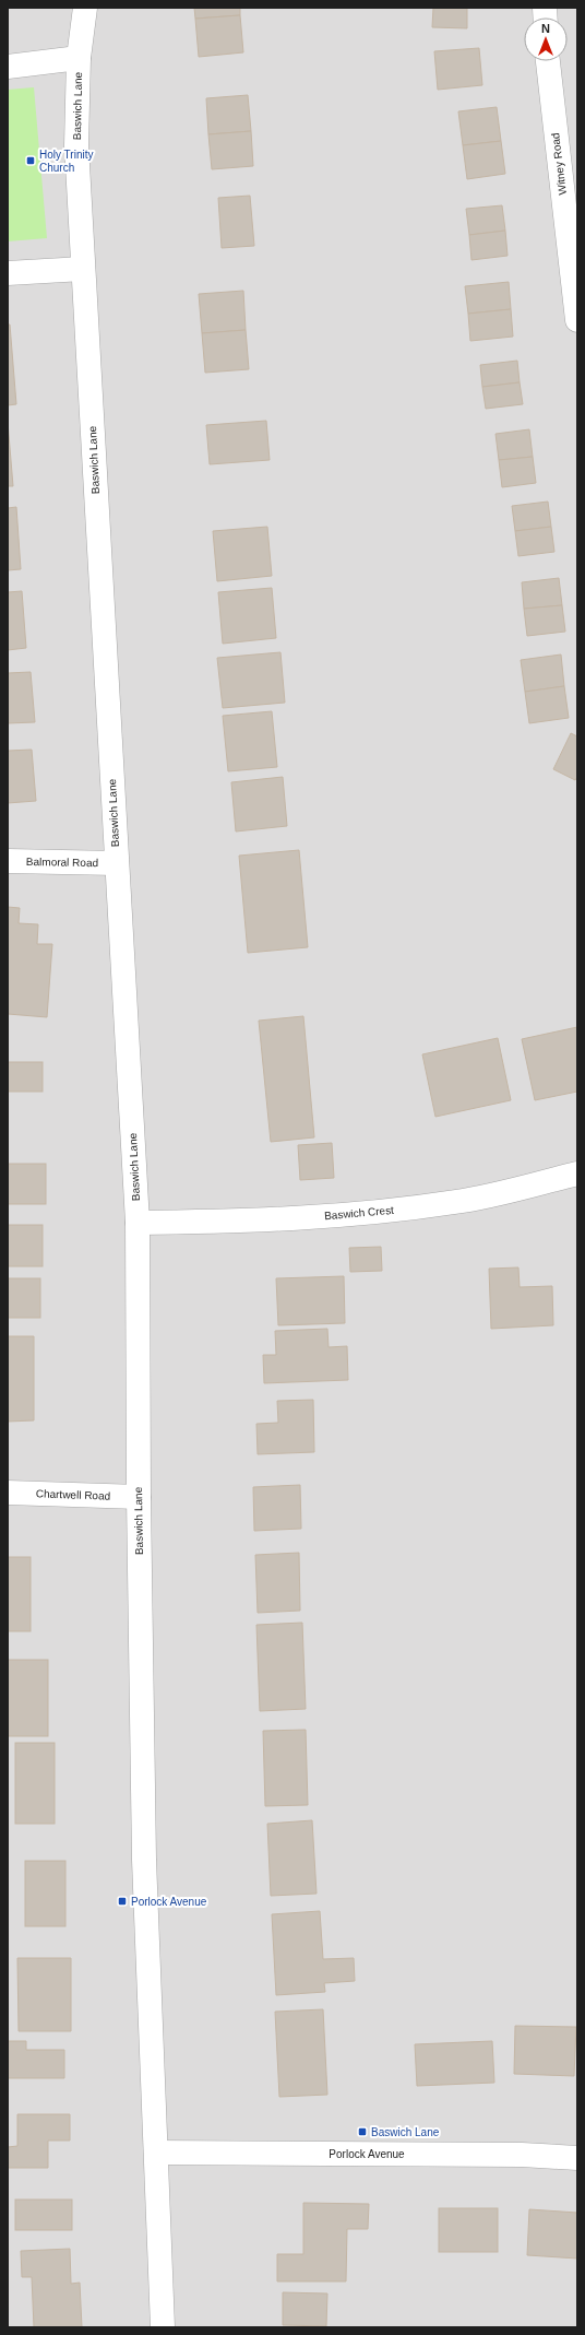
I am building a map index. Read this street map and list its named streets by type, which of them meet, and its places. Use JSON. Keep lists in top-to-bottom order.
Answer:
{
  "streets": {
    "street": [
      "Baswich Lane",
      "Witney Road",
      "Balmoral Road",
      "Baswich Crest",
      "Chartwell Road",
      "Porlock Avenue"
    ]
  },
  "crossings": [
    ["Baswich Lane", "Balmoral Road"],
    ["Baswich Lane", "Baswich Crest"],
    ["Baswich Lane", "Chartwell Road"],
    ["Baswich Lane", "Porlock Avenue"]
  ],
  "places": {
    "transit": ["Holy Trinity Church", "Porlock Avenue", "Baswich Lane"]
  },
  "north": "top"
}
